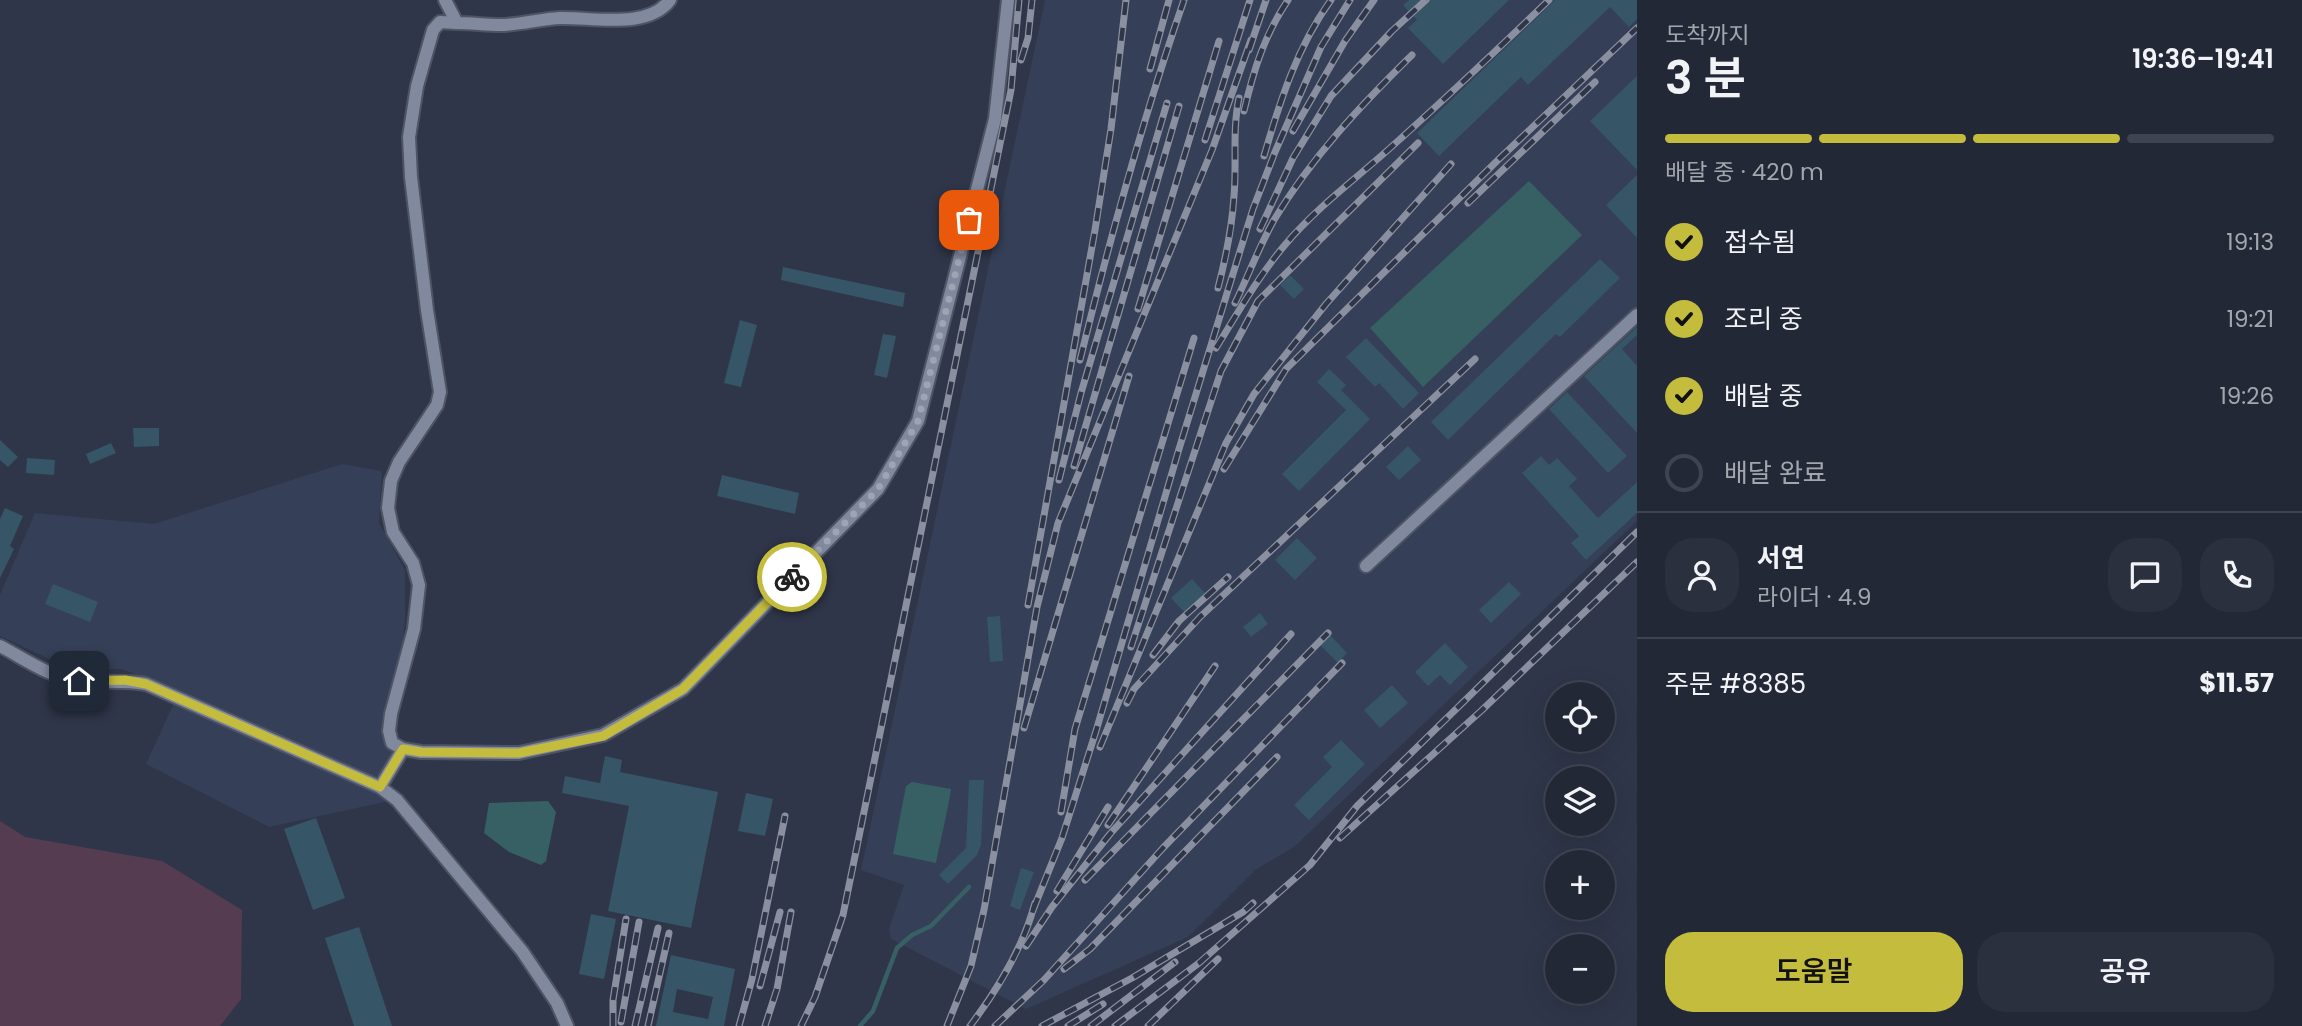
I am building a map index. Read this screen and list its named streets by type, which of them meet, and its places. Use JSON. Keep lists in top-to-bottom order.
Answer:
{
  "page": {
    "heading": ["3 분", "도착까지", "19:36–19:41"],
    "panel": [
      "서연",
      "라이더 · 4.9",
      "주문 #8385",
      "$11.57"
    ],
    "bar": "배달 중 · 420 m",
    "list": [
      ["접수됨", "19:13"],
      ["조리 중", "19:21"],
      ["배달 중", "19:26"],
      "배달 완료"
    ],
    "map_buttons": ["+", "−"],
    "buttons": ["도움말", "공유"]
  }
}
